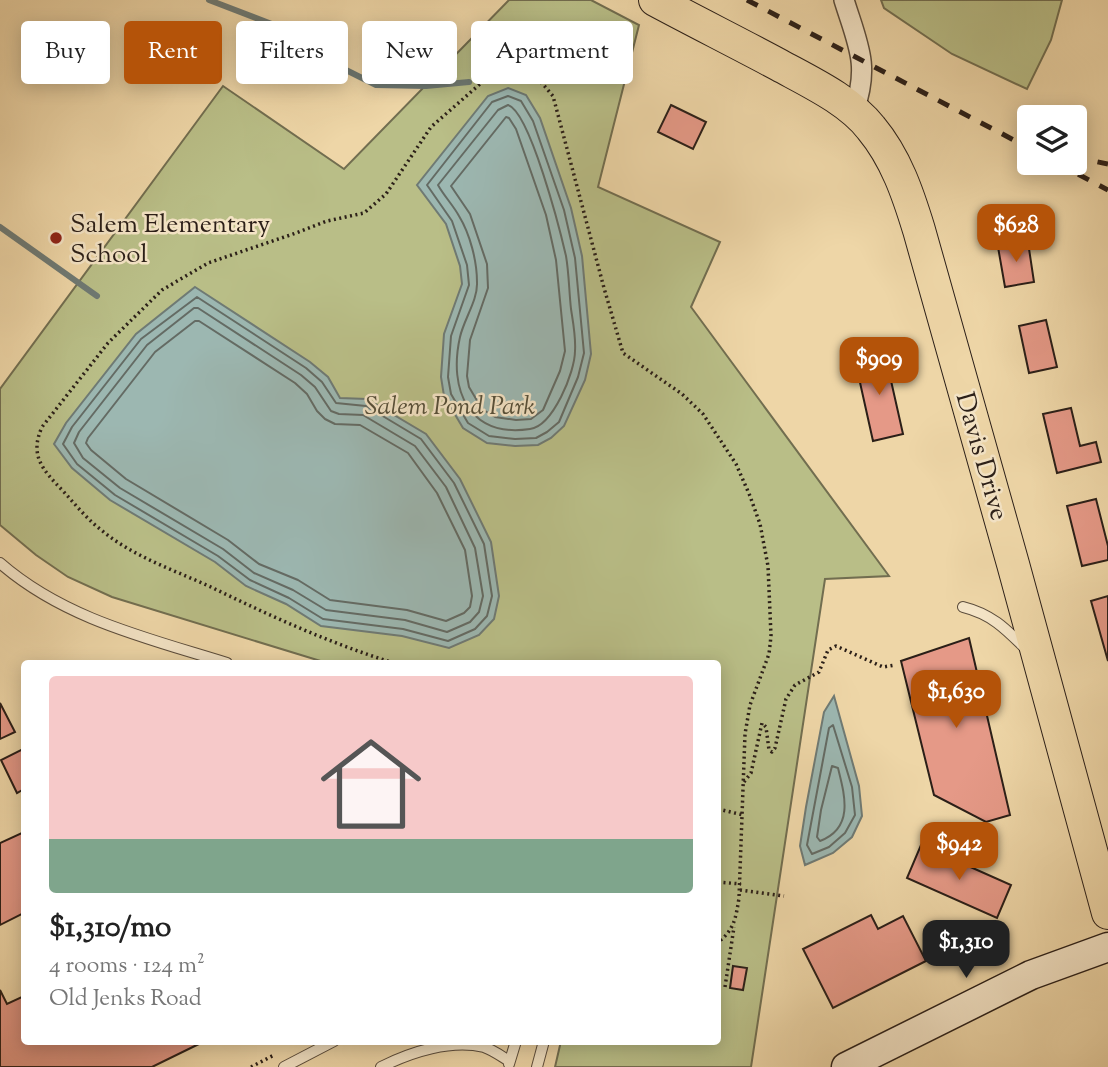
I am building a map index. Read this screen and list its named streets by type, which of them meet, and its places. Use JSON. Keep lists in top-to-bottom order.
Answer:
{
  "streets": {
    "main road": ["Davis Drive"]
  },
  "parks": ["Salem Pond Park"],
  "places": ["Salem Elementary School"],
  "page": {
    "chip": [
      "Buy",
      "Rent",
      "Filters",
      "New",
      "Apartment"
    ],
    "price": [
      "$628",
      "$909",
      "$1,630",
      "$942",
      "$1,310"
    ],
    "list": [
      {
        "name": "$1,310/mo",
        "note": "4 rooms · 124 m² · Old Jenks Road"
      }
    ]
  }
}
